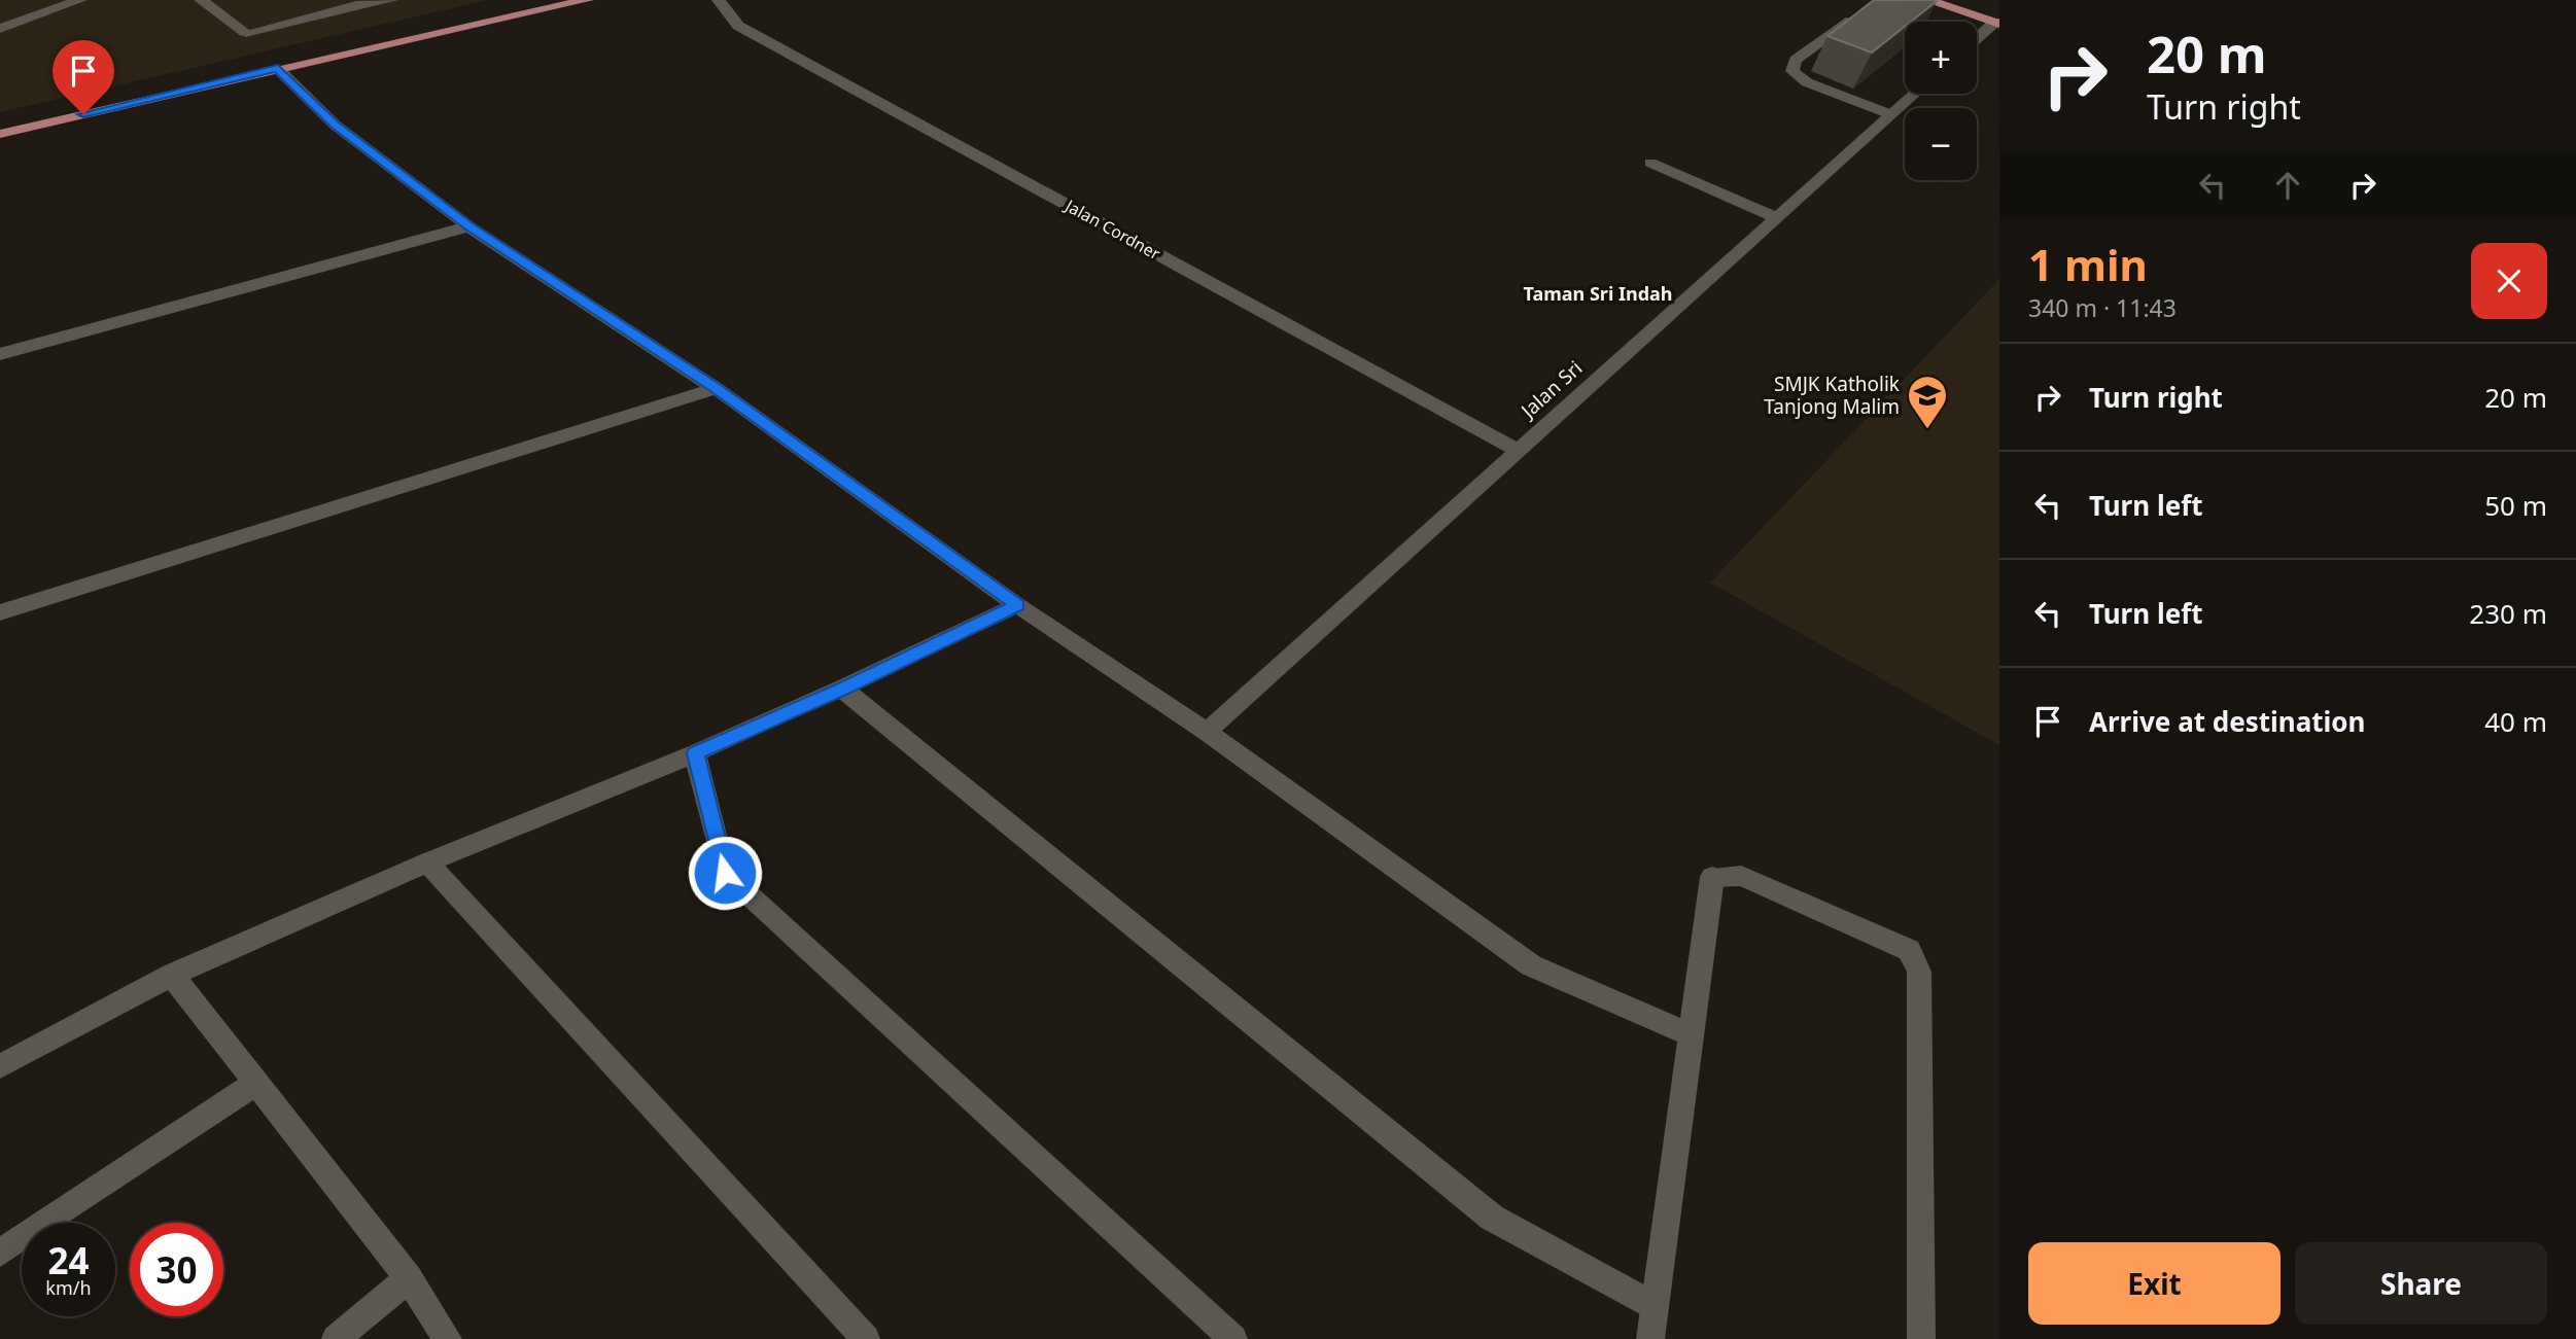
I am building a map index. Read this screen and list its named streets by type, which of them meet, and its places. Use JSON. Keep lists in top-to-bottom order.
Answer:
{
  "streets": {
    "street": ["Jalan Cordner", "Jalan Sri"]
  },
  "crossings": [
    ["Jalan Cordner", "Jalan Sri"]
  ],
  "districts": ["Taman Sri Indah"],
  "places": {
    "school or university": ["SMJK Katholik Tanjong Malim"]
  },
  "page": {
    "turn": ["20 m", "Turn right"],
    "map_buttons": ["+", "−"],
    "heading": ["1 min", "340 m · 11:43"],
    "list": [
      {
        "name": "Turn right",
        "value": "20 m"
      },
      {
        "name": "Turn left",
        "value": "50 m"
      },
      {
        "name": "Turn left",
        "value": "230 m"
      },
      {
        "name": "Arrive at destination",
        "value": "40 m"
      }
    ],
    "speed": "24 km/h",
    "limit": "30",
    "buttons": ["Exit", "Share"]
  }
}
